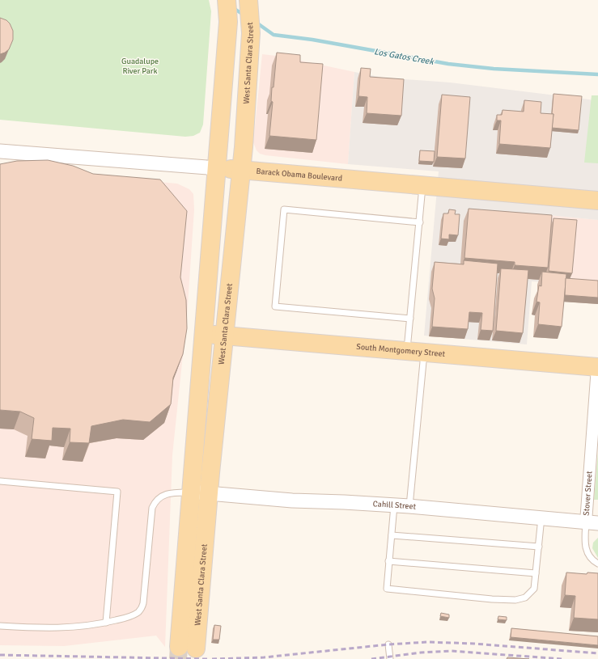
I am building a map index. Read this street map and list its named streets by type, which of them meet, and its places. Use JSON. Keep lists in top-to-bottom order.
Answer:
{
  "streets": {
    "main road": ["West Santa Clara Street", "Barack Obama Boulevard", "South Montgomery Street"],
    "street": ["Stover Street", "Cahill Street"]
  },
  "crossings": [
    ["West Santa Clara Street", "Barack Obama Boulevard"],
    ["West Santa Clara Street", "South Montgomery Street"],
    ["West Santa Clara Street", "Cahill Street"],
    ["South Montgomery Street", "Stover Street"],
    ["Stover Street", "Cahill Street"]
  ],
  "water": ["Los Gatos Creek"],
  "parks": ["Guadalupe River Park"]
}
